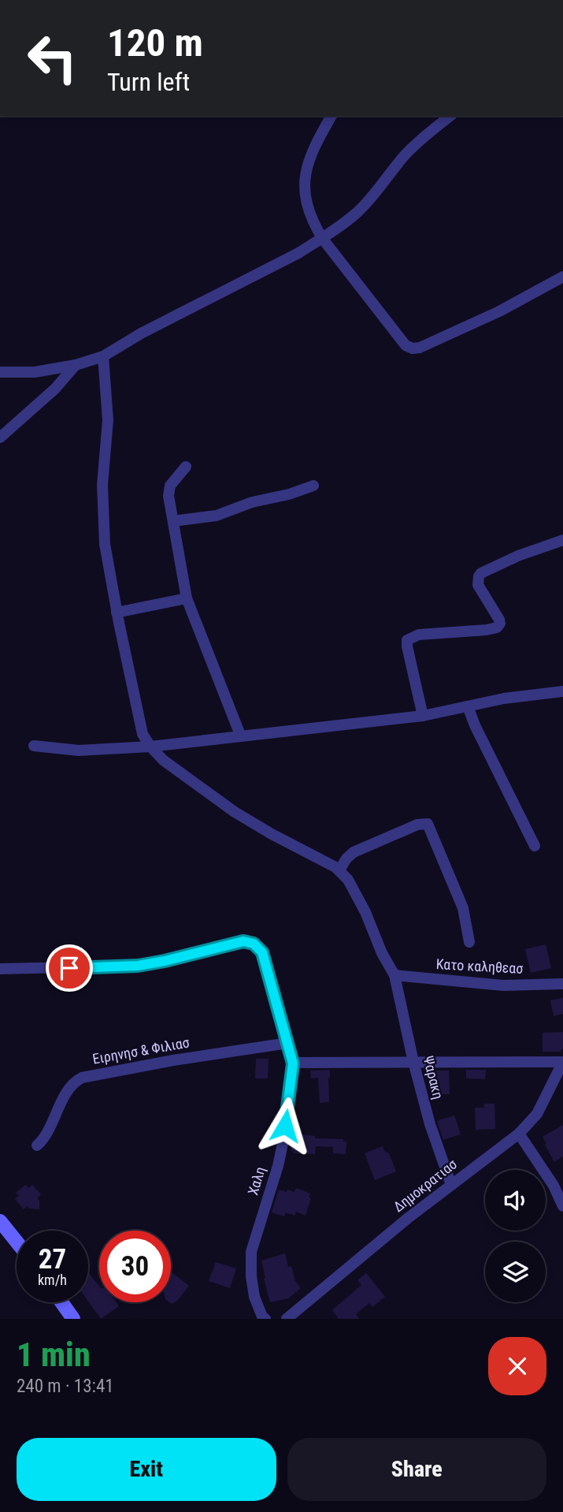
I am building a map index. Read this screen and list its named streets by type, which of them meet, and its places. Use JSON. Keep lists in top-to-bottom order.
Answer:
{
  "streets": {
    "street": [
      "Κατο καληθεασ",
      "Ειρηνησ & Φιλιασ",
      "Ψαρακη",
      "Χαλη",
      "Δημοκρατιασ"
    ]
  },
  "crossings": [
    ["Κατο καληθεασ", "Ψαρακη"],
    ["Ειρηνησ & Φιλιασ", "Χαλη"],
    ["Ψαρακη", "Δημοκρατιασ"]
  ],
  "page": {
    "turn": ["120 m", "Turn left"],
    "speed": "27 km/h",
    "limit": "30",
    "heading": ["1 min", "240 m · 13:41"],
    "buttons": ["Exit", "Share"]
  }
}
